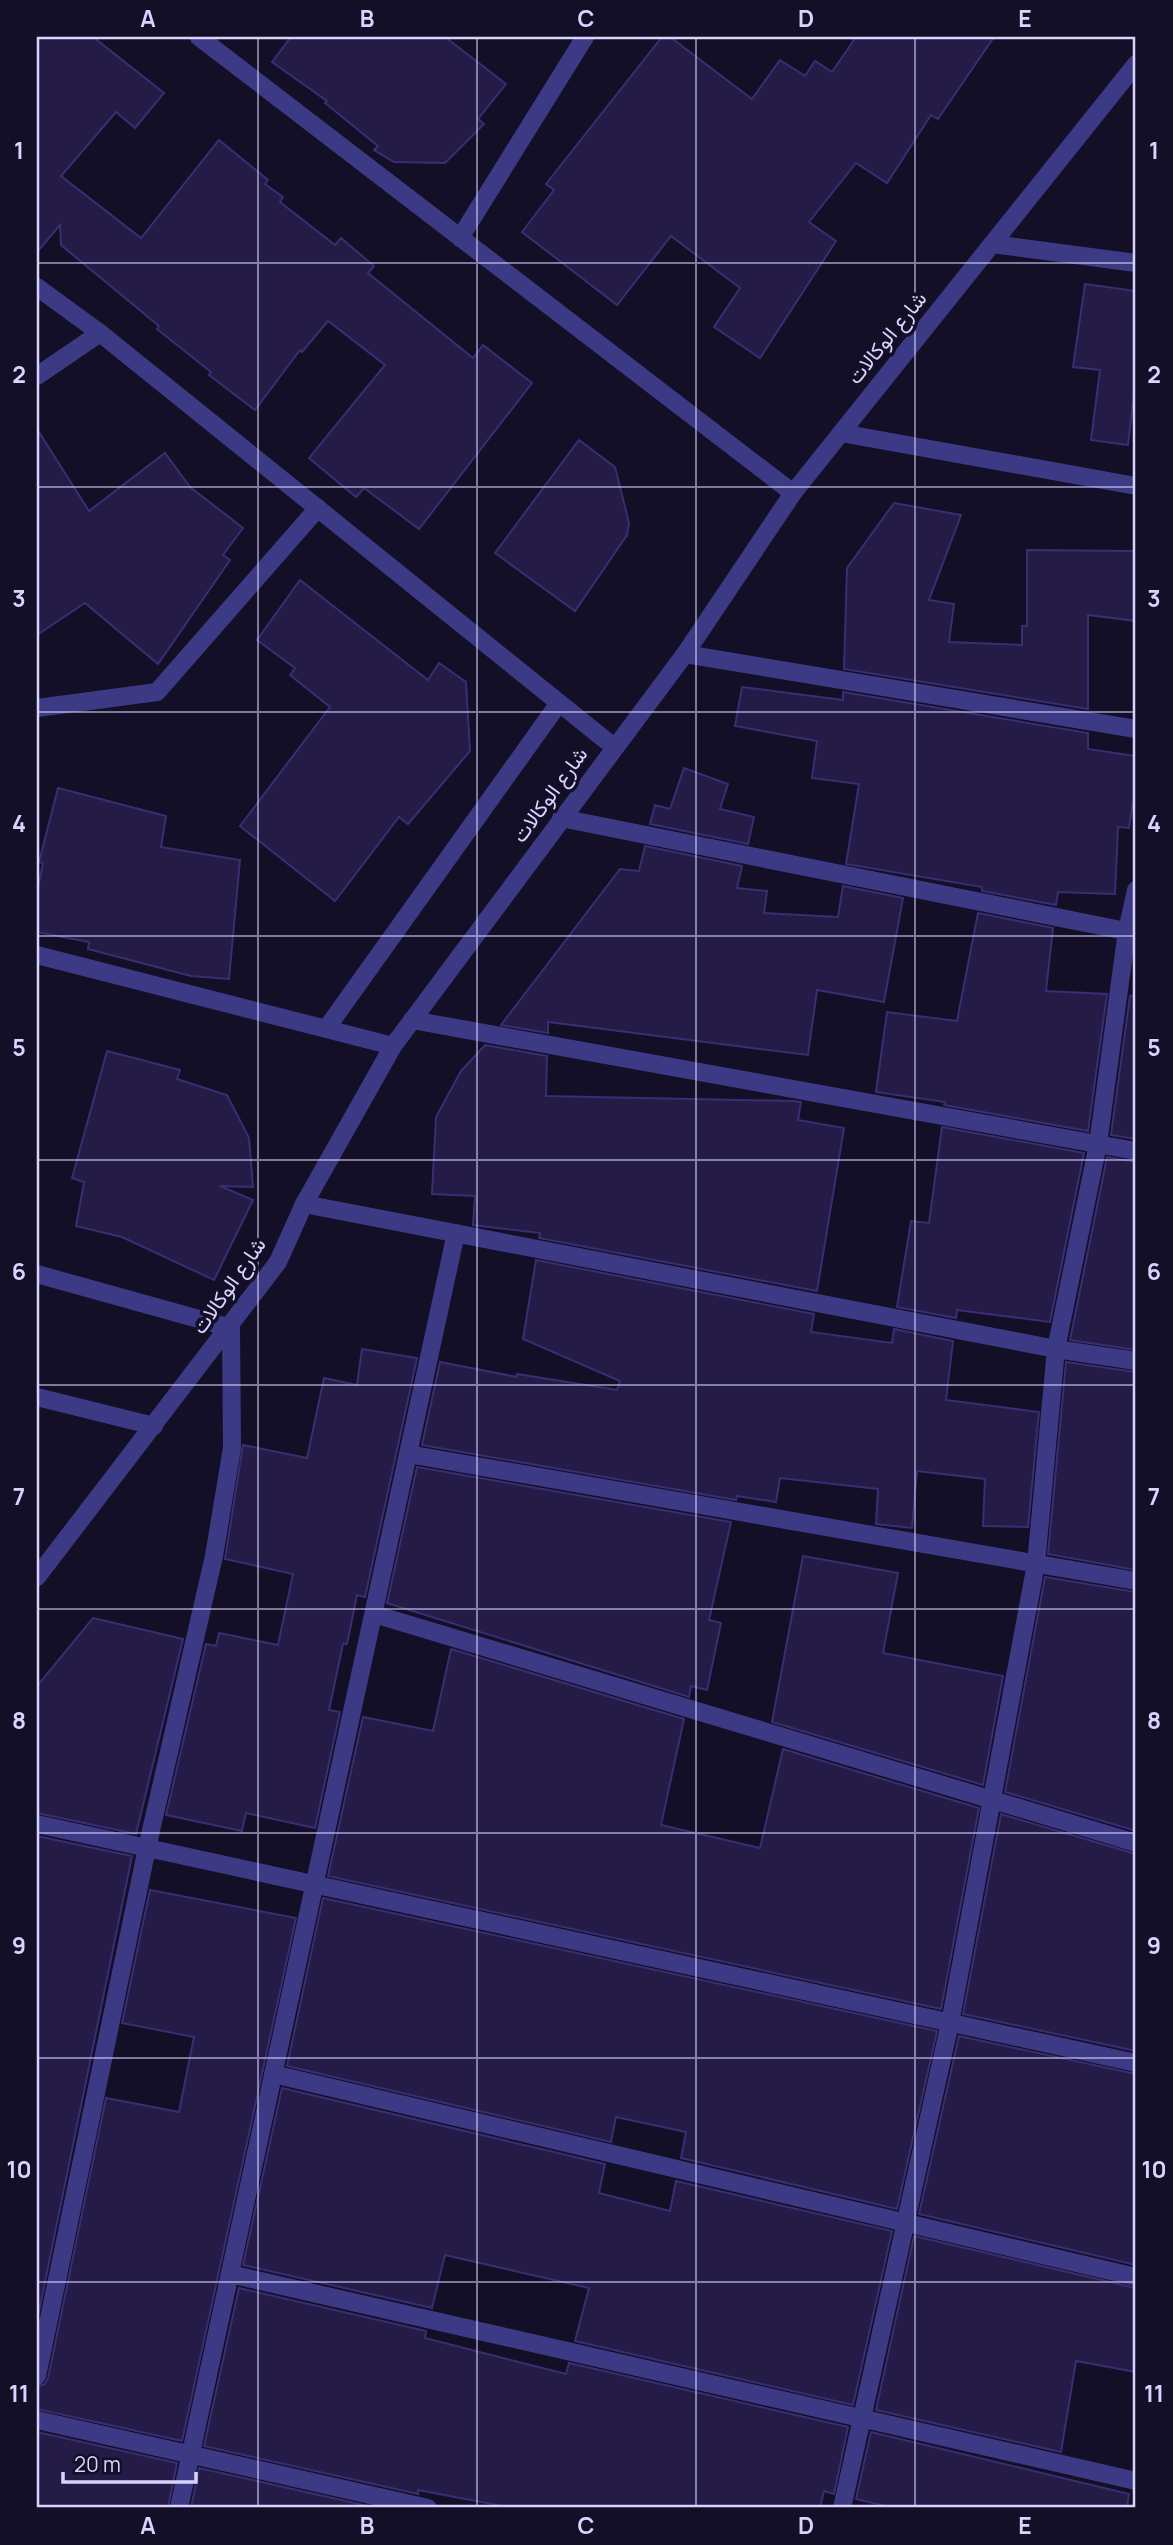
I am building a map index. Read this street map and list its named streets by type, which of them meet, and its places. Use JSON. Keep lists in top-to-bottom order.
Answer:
{
  "streets": {
    "street": ["شارع الوكالات"]
  },
  "scale_bar": "20 m",
  "grid": {
    "columns": [
      "A",
      "B",
      "C",
      "D",
      "E"
    ],
    "rows": [
      "1",
      "2",
      "3",
      "4",
      "5",
      "6",
      "7",
      "8",
      "9",
      "10",
      "11"
    ]
  }
}
